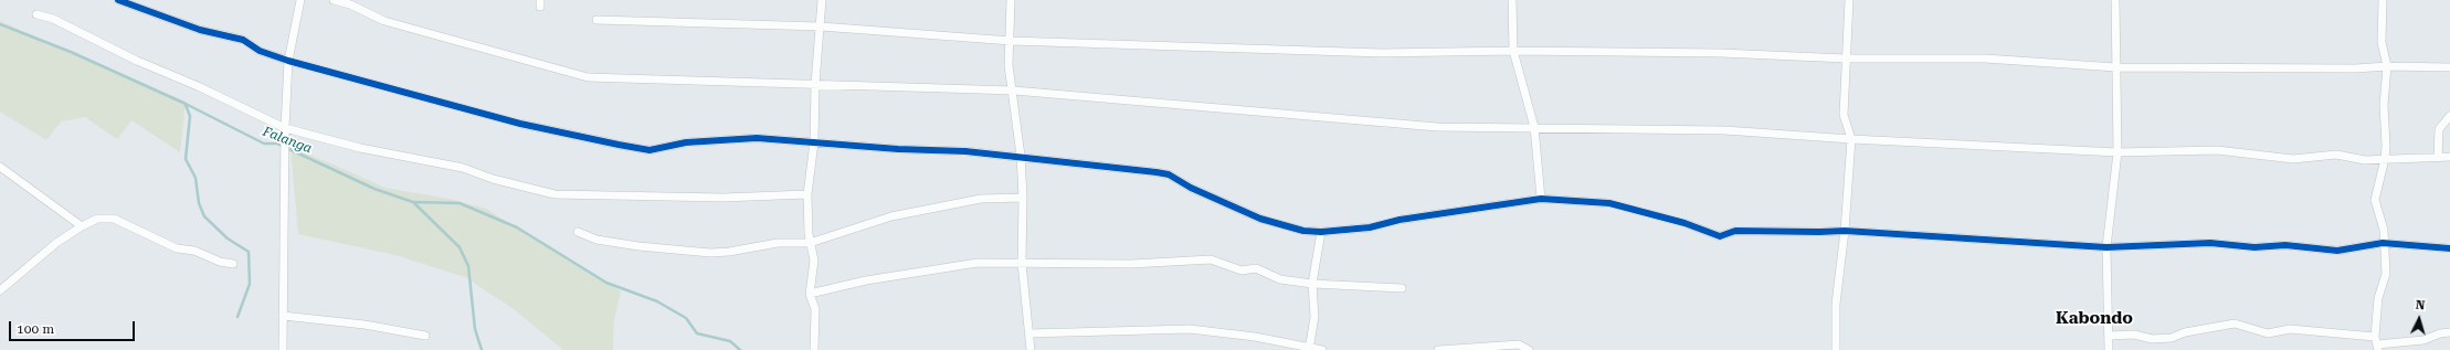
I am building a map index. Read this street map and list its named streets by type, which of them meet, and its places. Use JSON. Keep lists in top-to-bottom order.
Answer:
{
  "districts": ["Kabondo"],
  "water": ["Falanga"],
  "scale_bar": "100 m",
  "north": "top"
}
